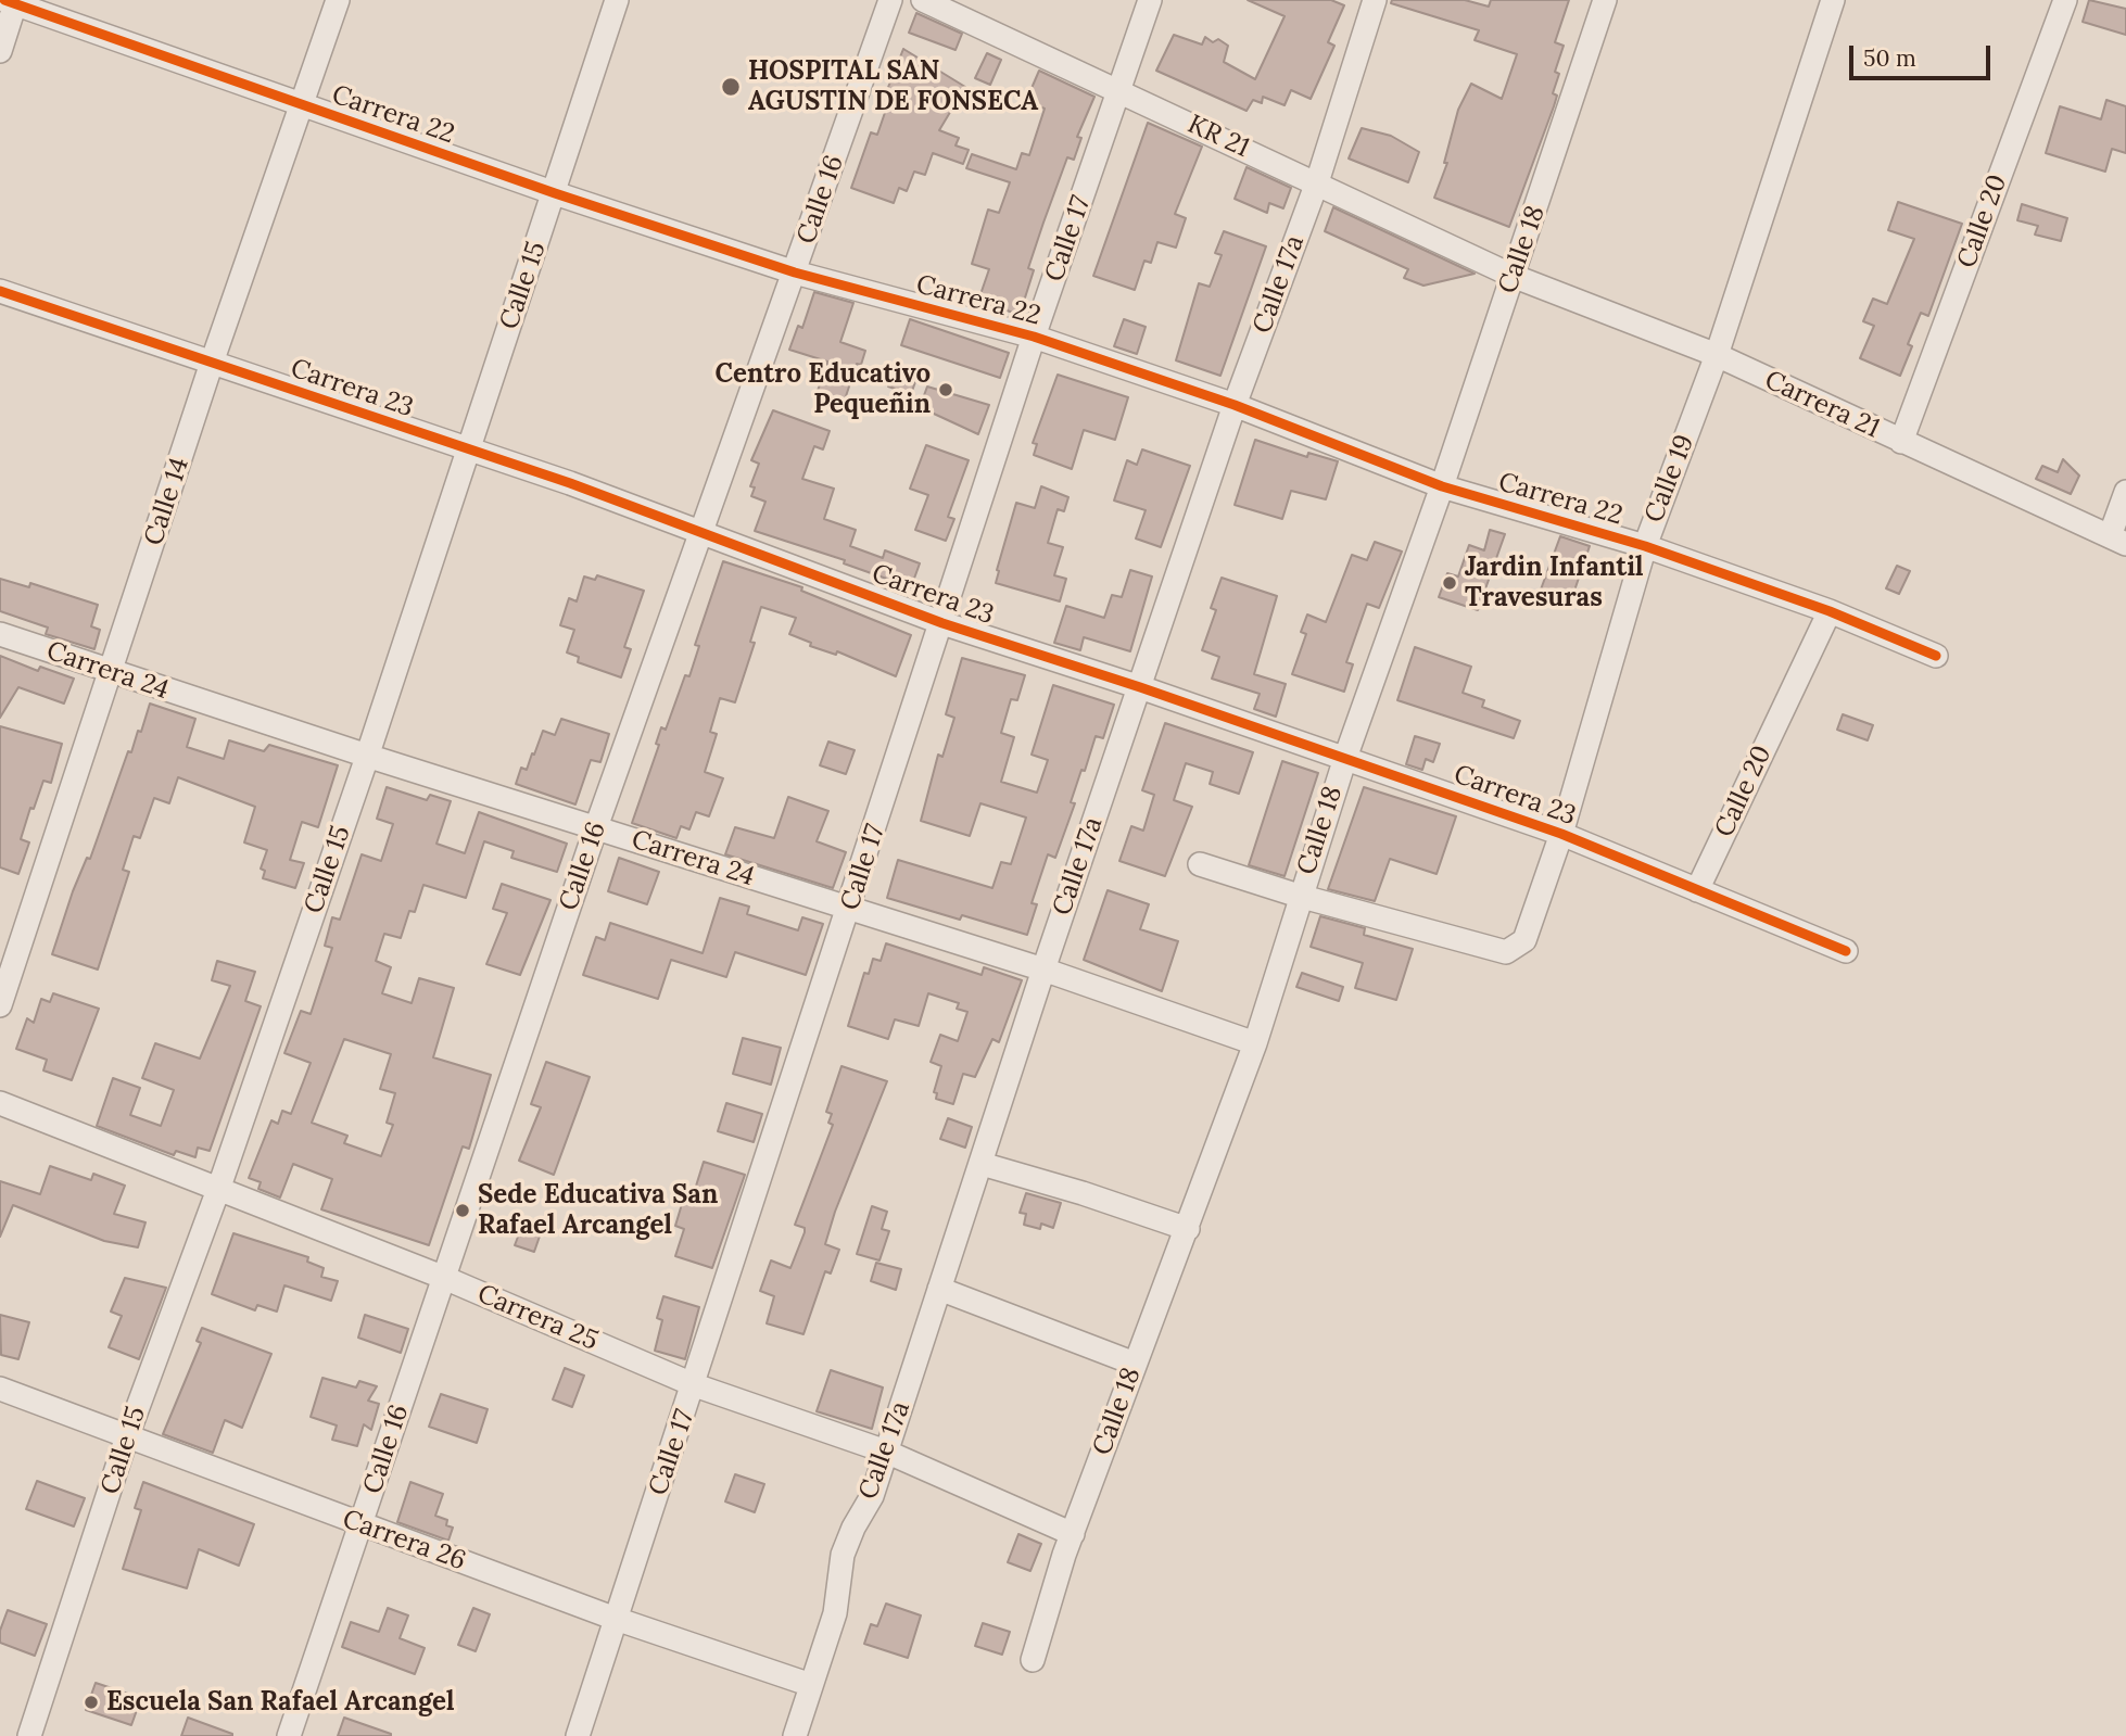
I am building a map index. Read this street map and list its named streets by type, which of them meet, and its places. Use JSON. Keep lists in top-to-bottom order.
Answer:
{
  "streets": {
    "street": [
      "Carrera 22",
      "KR 21",
      "Calle 16",
      "Calle 20",
      "Calle 17",
      "Calle 18",
      "Calle 17a",
      "Calle 15",
      "Carrera 23",
      "Carrera 21",
      "Calle 19",
      "Calle 14",
      "Carrera 24",
      "Carrera 25",
      "Carrera 26"
    ]
  },
  "crossings": [
    ["Carrera 22", "Calle 16"],
    ["Carrera 22", "Calle 20"],
    ["Carrera 22", "Calle 17"],
    ["Carrera 22", "Calle 18"],
    ["Carrera 22", "Calle 17a"],
    ["Carrera 22", "Calle 15"],
    ["Carrera 22", "Calle 19"],
    ["Carrera 22", "Calle 14"],
    ["KR 21", "Calle 17"],
    ["KR 21", "Calle 18"],
    ["KR 21", "Calle 17a"],
    ["KR 21", "Carrera 21"],
    ["Calle 16", "Carrera 23"],
    ["Calle 16", "Carrera 24"],
    ["Calle 16", "Carrera 25"],
    ["Calle 16", "Carrera 26"],
    ["Calle 20", "Carrera 23"],
    ["Calle 20", "Carrera 21"],
    ["Calle 17", "Carrera 23"],
    ["Calle 17", "Carrera 24"],
    ["Calle 17", "Carrera 25"],
    ["Calle 17", "Carrera 26"],
    ["Calle 18", "Carrera 23"],
    ["Calle 18", "Carrera 21"],
    ["Calle 18", "Calle 19"],
    ["Calle 18", "Carrera 24"],
    ["Calle 18", "Carrera 25"],
    ["Calle 17a", "Carrera 23"],
    ["Calle 17a", "Carrera 24"],
    ["Calle 17a", "Carrera 25"],
    ["Calle 17a", "Carrera 26"],
    ["Calle 15", "Carrera 23"],
    ["Calle 15", "Carrera 24"],
    ["Calle 15", "Carrera 25"],
    ["Calle 15", "Carrera 26"],
    ["Carrera 23", "Calle 19"],
    ["Carrera 23", "Calle 14"],
    ["Carrera 21", "Calle 19"],
    ["Calle 14", "Carrera 24"]
  ],
  "places": [
    "HOSPITAL SAN AGUSTIN DE FONSECA",
    "Centro Educativo Pequeñin",
    "Jardin Infantil Travesuras",
    "Sede Educativa San Rafael Arcangel",
    "Escuela San Rafael Arcangel"
  ],
  "scale_bar": "50 m"
}
